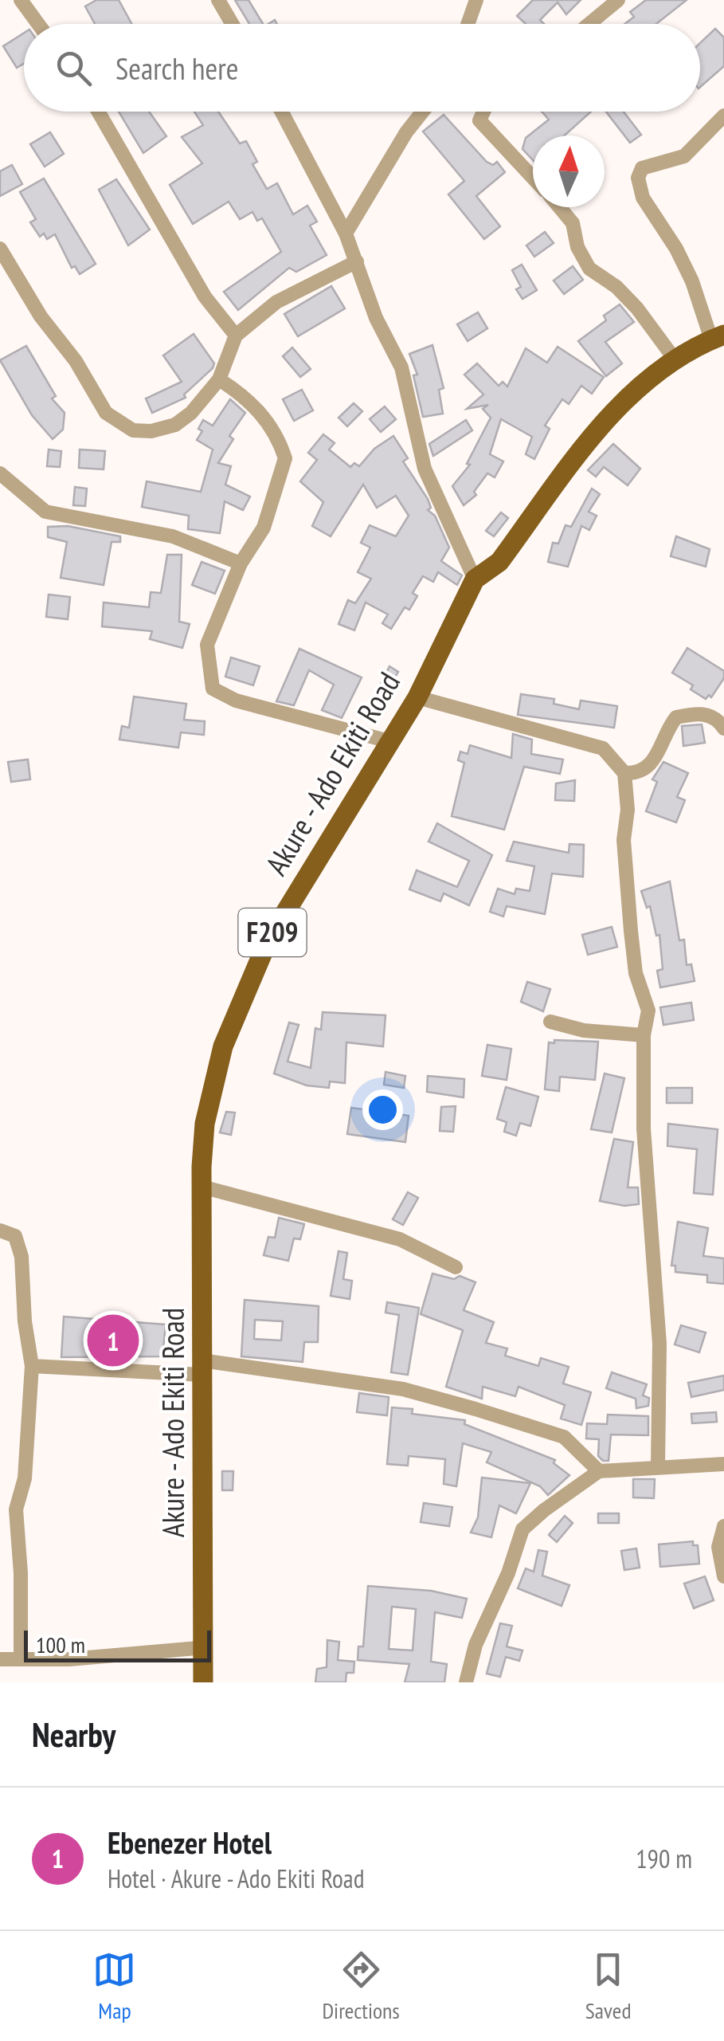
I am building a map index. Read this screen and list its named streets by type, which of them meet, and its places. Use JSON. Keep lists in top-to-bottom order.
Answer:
{
  "streets": {
    "main road": ["Akure - Ado Ekiti Road", "F209"]
  },
  "scale_bar": "100 m",
  "north": "top",
  "page": {
    "search": "Search here",
    "pins": "1",
    "scale": "100 m",
    "heading": "Nearby",
    "list": [
      {
        "mark": "1",
        "name": "Ebenezer Hotel",
        "note": "Hotel · Akure - Ado Ekiti Road",
        "value": "190 m"
      }
    ],
    "nav": ["Map", "Directions", "Saved"]
  }
}
